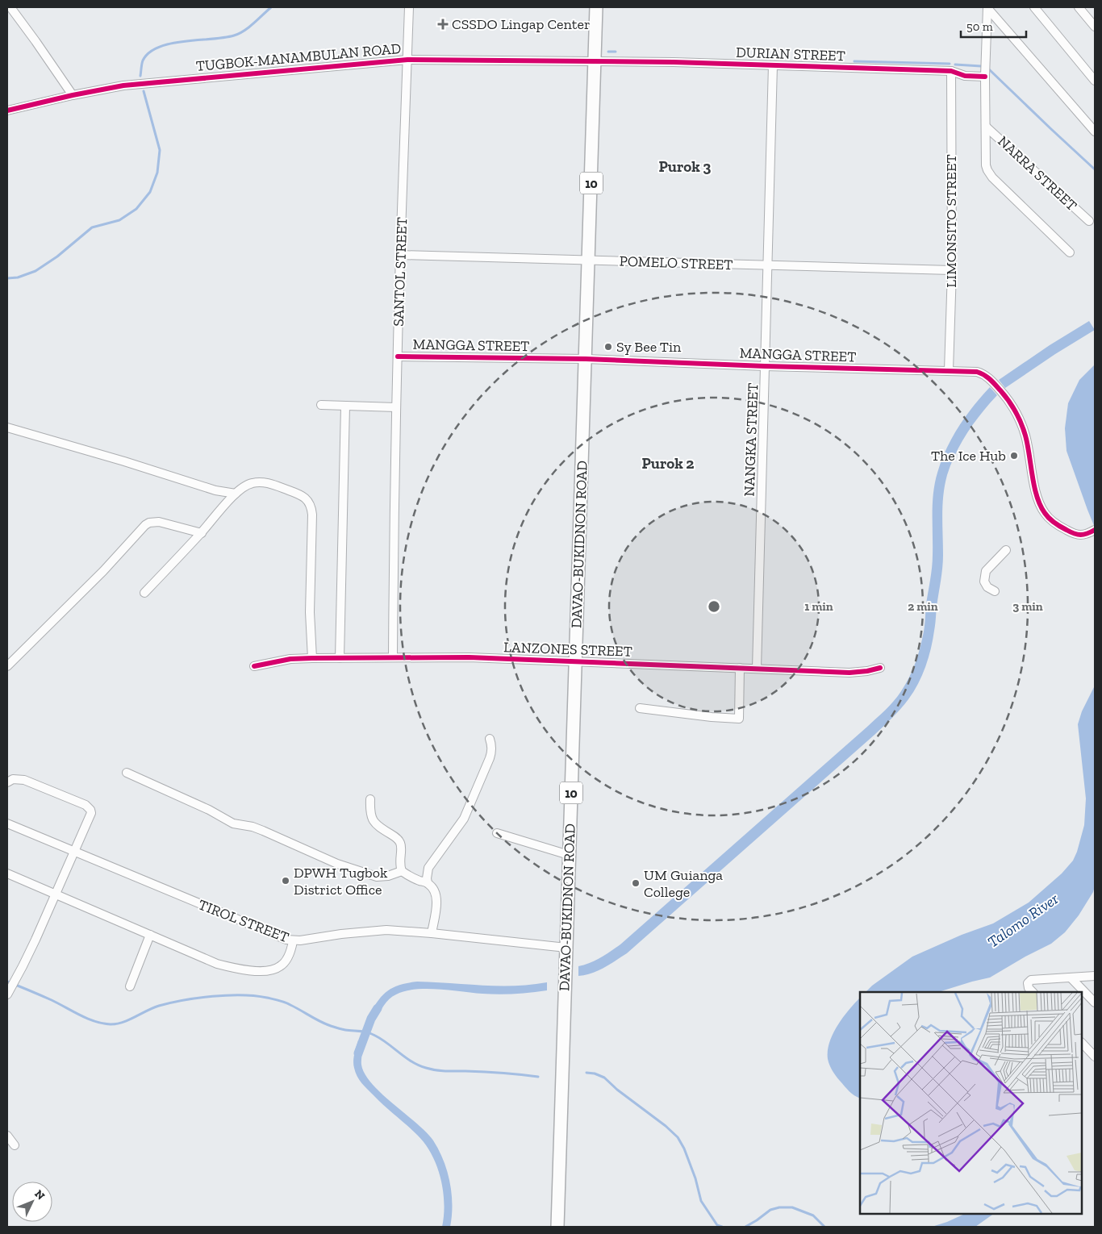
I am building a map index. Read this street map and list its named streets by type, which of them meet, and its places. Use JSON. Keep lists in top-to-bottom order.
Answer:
{
  "streets": {
    "highway": ["10", "DAVAO-BUKIDNON ROAD"],
    "street": [
      "DURIAN STREET",
      "TUGBOK-MANAMBULAN ROAD",
      "NARRA STREET",
      "LIMONSITO STREET",
      "POMELO STREET",
      "SANTOL STREET",
      "MANGGA STREET",
      "NANGKA STREET",
      "LANZONES STREET",
      "TIROL STREET"
    ]
  },
  "crossings": [
    ["DURIAN STREET", "TUGBOK-MANAMBULAN ROAD"],
    ["DURIAN STREET", "LIMONSITO STREET"],
    ["DURIAN STREET", "NANGKA STREET"],
    ["DURIAN STREET", "DAVAO-BUKIDNON ROAD"],
    ["TUGBOK-MANAMBULAN ROAD", "SANTOL STREET"],
    ["TUGBOK-MANAMBULAN ROAD", "DAVAO-BUKIDNON ROAD"],
    ["LIMONSITO STREET", "POMELO STREET"],
    ["LIMONSITO STREET", "MANGGA STREET"],
    ["POMELO STREET", "SANTOL STREET"],
    ["POMELO STREET", "NANGKA STREET"],
    ["POMELO STREET", "DAVAO-BUKIDNON ROAD"],
    ["SANTOL STREET", "MANGGA STREET"],
    ["SANTOL STREET", "LANZONES STREET"],
    ["MANGGA STREET", "NANGKA STREET"],
    ["MANGGA STREET", "DAVAO-BUKIDNON ROAD"],
    ["NANGKA STREET", "LANZONES STREET"],
    ["DAVAO-BUKIDNON ROAD", "LANZONES STREET"],
    ["DAVAO-BUKIDNON ROAD", "TIROL STREET"]
  ],
  "districts": ["Purok 3", "Purok 2"],
  "water": ["Talomo River"],
  "places": {
    "health": ["CSSDO Lingap Center"],
    "other": [
      "Sy Bee Tin",
      "The Ice Hub",
      "DPWH Tugbok District Office",
      "UM Guianga College"
    ]
  },
  "scale_bar": "50 m",
  "north": "top right",
  "rings": ["1 min", "2 min", "3 min"]
}
